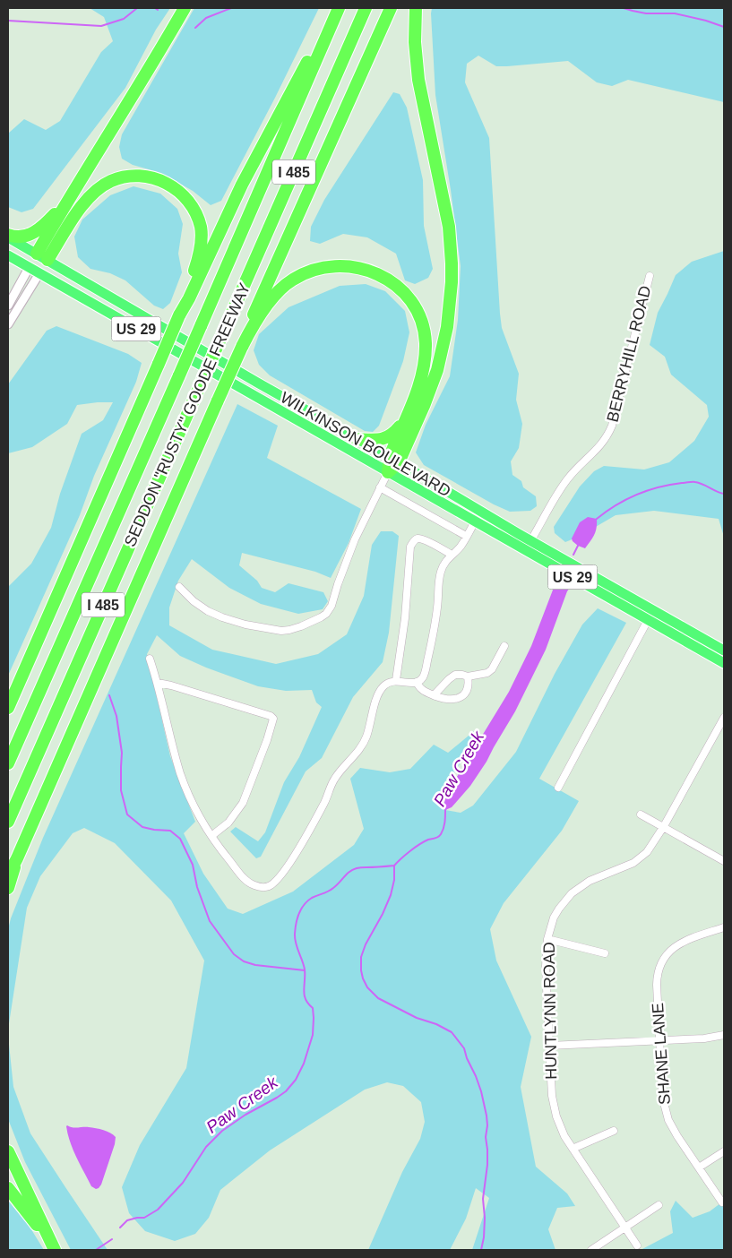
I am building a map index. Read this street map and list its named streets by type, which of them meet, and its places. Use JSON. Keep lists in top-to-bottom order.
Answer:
{
  "streets": {
    "highway": ["I 485", "SEDDON \"RUSTY\" GOODE FREEWAY"],
    "main road": ["US 29", "WILKINSON BOULEVARD"],
    "street": ["BERRYHILL ROAD", "HUNTLYNN ROAD", "SHANE LANE"]
  },
  "crossings": [
    ["BERRYHILL ROAD", "WILKINSON BOULEVARD"]
  ],
  "water": ["Paw Creek"]
}
